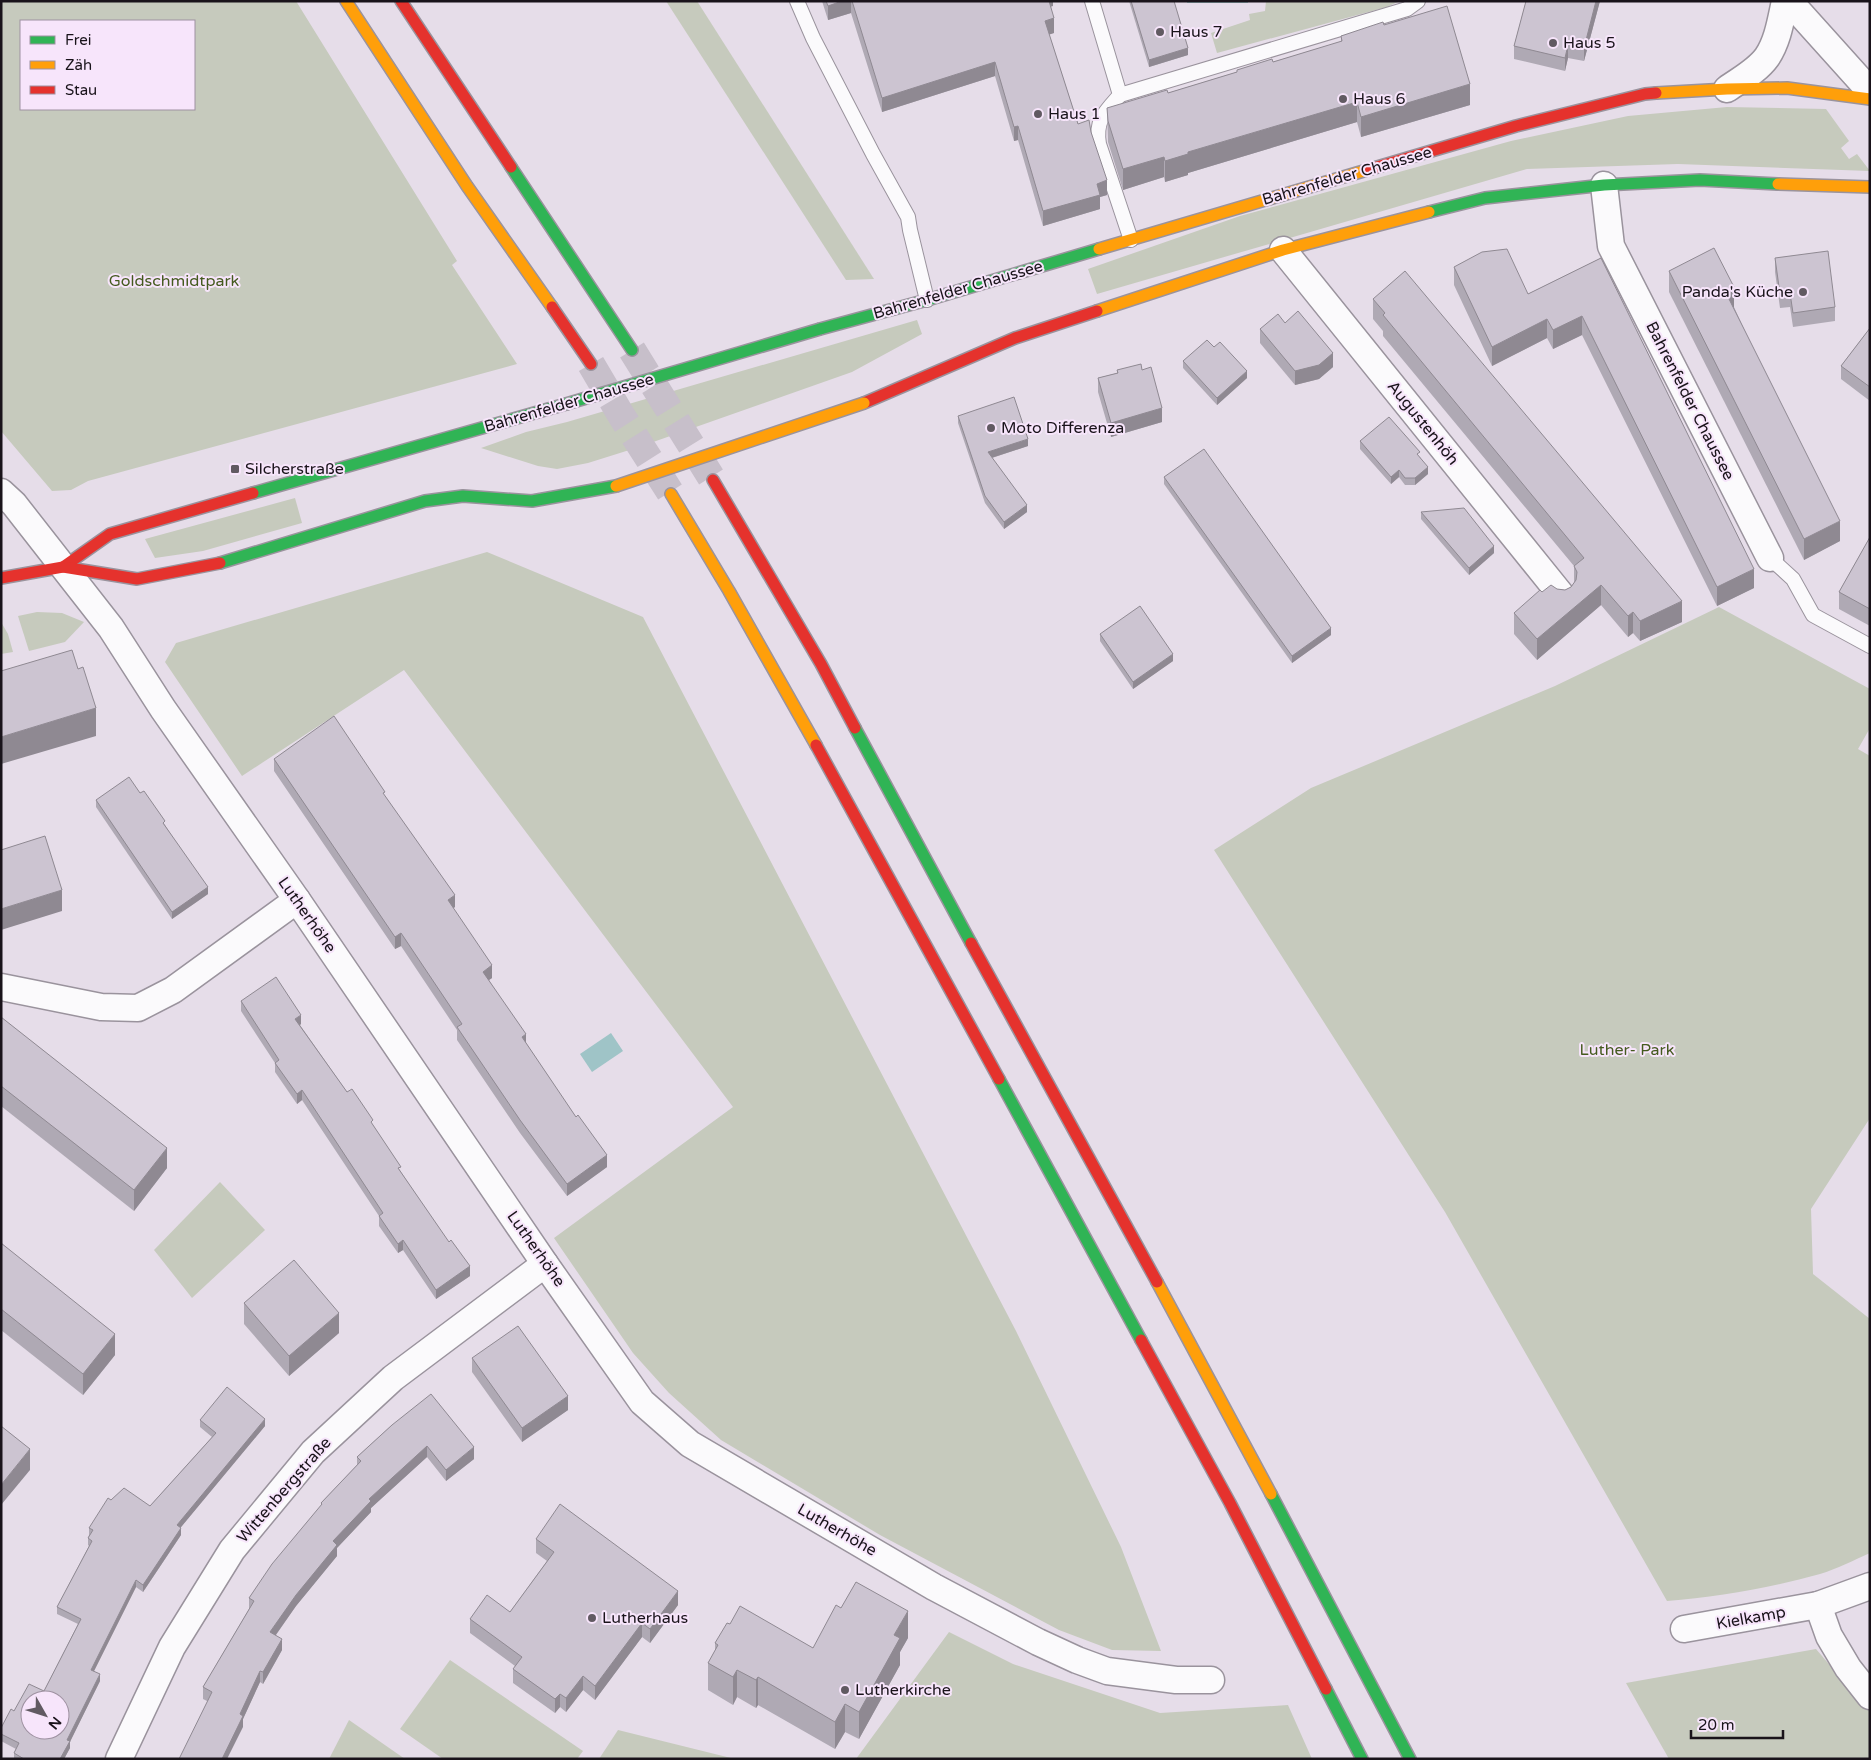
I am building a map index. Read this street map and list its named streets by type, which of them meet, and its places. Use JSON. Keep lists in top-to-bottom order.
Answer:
{
  "streets": {
    "main road": ["Bahrenfelder Chaussee"],
    "street": [
      "Augustenhöh",
      "Lutherhöhe",
      "Wittenbergstraße",
      "Kielkamp"
    ]
  },
  "crossings": [
    ["Bahrenfelder Chaussee", "Augustenhöh"],
    ["Bahrenfelder Chaussee", "Lutherhöhe"],
    ["Lutherhöhe", "Wittenbergstraße"]
  ],
  "parks": ["Goldschmidtpark", "Luther- Park"],
  "places": {
    "other": [
      "Haus 7",
      "Haus 5",
      "Haus 6",
      "Haus 1",
      "Panda's Küche",
      "Moto Differenza",
      "Lutherhaus",
      "Lutherkirche"
    ],
    "transit": ["Silcherstraße"]
  },
  "legend": ["Frei", "Zäh", "Stau"],
  "scale_bar": "20 m",
  "north": "bottom right"
}
